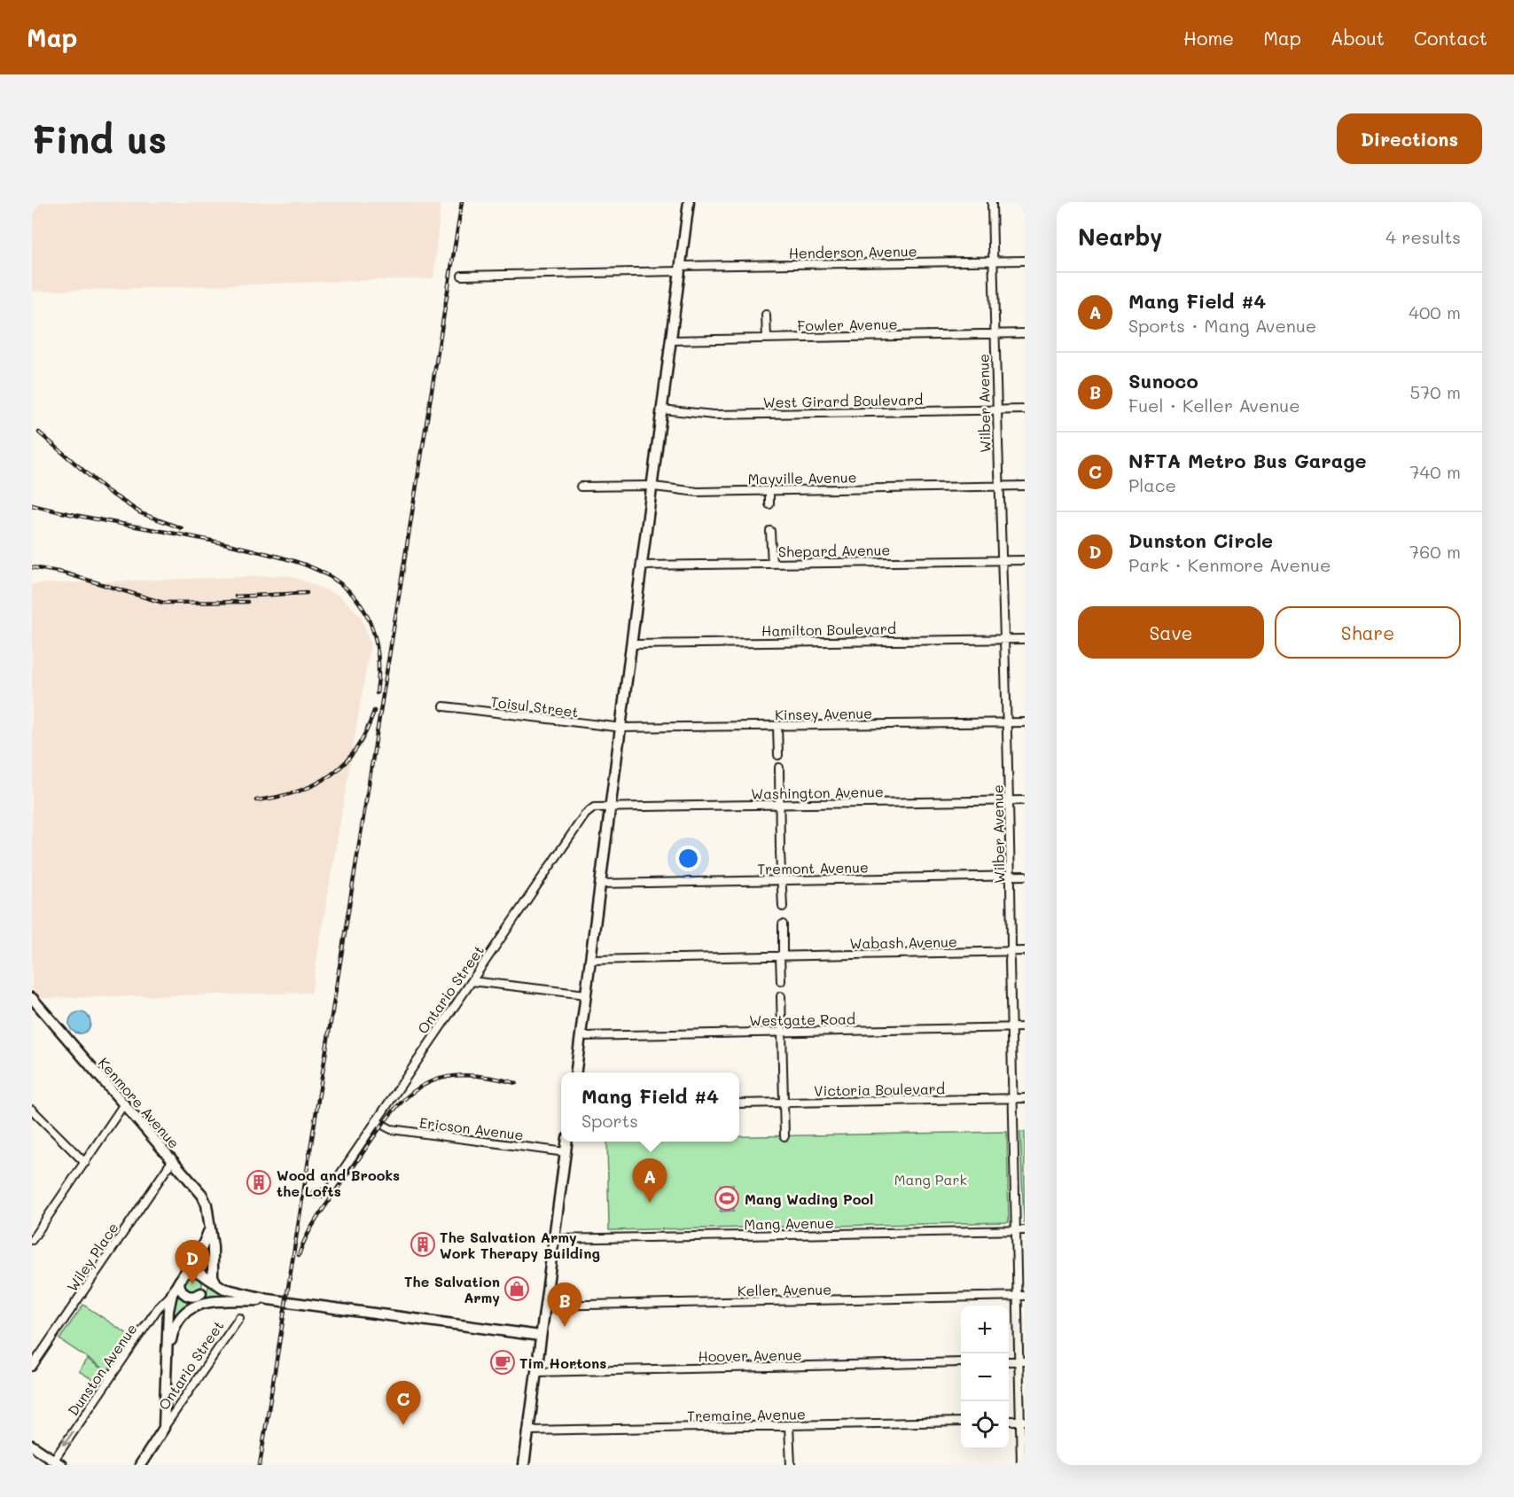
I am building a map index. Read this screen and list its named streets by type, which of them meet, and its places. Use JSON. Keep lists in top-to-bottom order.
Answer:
{
  "streets": {
    "main road": ["Ontario Street", "Kenmore Avenue"],
    "street": [
      "Henderson Avenue",
      "Fowler Avenue",
      "West Girard Boulevard",
      "Wilber Avenue",
      "Mayville Avenue",
      "Shepard Avenue",
      "Hamilton Boulevard",
      "Toisul Street",
      "Kinsey Avenue",
      "Washington Avenue",
      "Tremont Avenue",
      "Wabash Avenue",
      "Westgate Road",
      "Victoria Boulevard",
      "Ericson Avenue",
      "Mang Avenue",
      "Wiley Place",
      "Keller Avenue",
      "Hoover Avenue",
      "Dunston Avenue",
      "Tremaine Avenue"
    ]
  },
  "crossings": [
    ["Henderson Avenue", "Wilber Avenue"],
    ["Fowler Avenue", "Wilber Avenue"],
    ["West Girard Boulevard", "Wilber Avenue"],
    ["Wilber Avenue", "Mayville Avenue"],
    ["Wilber Avenue", "Shepard Avenue"],
    ["Wilber Avenue", "Hamilton Boulevard"],
    ["Wilber Avenue", "Kinsey Avenue"],
    ["Wilber Avenue", "Washington Avenue"],
    ["Wilber Avenue", "Tremont Avenue"],
    ["Wilber Avenue", "Wabash Avenue"],
    ["Wilber Avenue", "Westgate Road"],
    ["Wilber Avenue", "Victoria Boulevard"],
    ["Wilber Avenue", "Mang Avenue"],
    ["Wilber Avenue", "Keller Avenue"],
    ["Toisul Street", "Kinsey Avenue"],
    ["Washington Avenue", "Ontario Street"],
    ["Ontario Street", "Kenmore Avenue"],
    ["Ontario Street", "Ericson Avenue"],
    ["Ontario Street", "Dunston Avenue"],
    ["Kenmore Avenue", "Wiley Place"]
  ],
  "one_way": ["Dunston Avenue"],
  "parks": ["Mang Park"],
  "places": {
    "building": ["Wood and Brooks the Lofts", "The Salvation Army Work Therapy Building"],
    "sports": ["Mang Wading Pool"],
    "shop": ["The Salvation Army"],
    "cafe": ["Tim Hortons"]
  },
  "page": {
    "header": "Map",
    "nav": [
      "Home",
      "Map",
      "About",
      "Contact"
    ],
    "buttons": [
      "Directions",
      ["Save", "Share"]
    ],
    "title": "Find us",
    "heading": ["Nearby", "4 results"],
    "list": [
      {
        "mark": "A",
        "name": "Mang Field #4",
        "note": "Sports · Mang Avenue",
        "value": "400 m"
      },
      {
        "mark": "B",
        "name": "Sunoco",
        "note": "Fuel · Keller Avenue",
        "value": "570 m"
      },
      {
        "mark": "C",
        "name": "NFTA Metro Bus Garage",
        "note": "Place",
        "value": "740 m"
      },
      {
        "mark": "D",
        "name": "Dunston Circle",
        "note": "Park · Kenmore Avenue",
        "value": "760 m"
      }
    ],
    "popup": ["Mang Field #4", "Sports"],
    "pins": [
      "A",
      "D",
      "B",
      "C"
    ],
    "map_buttons": ["+", "−"]
  }
}
